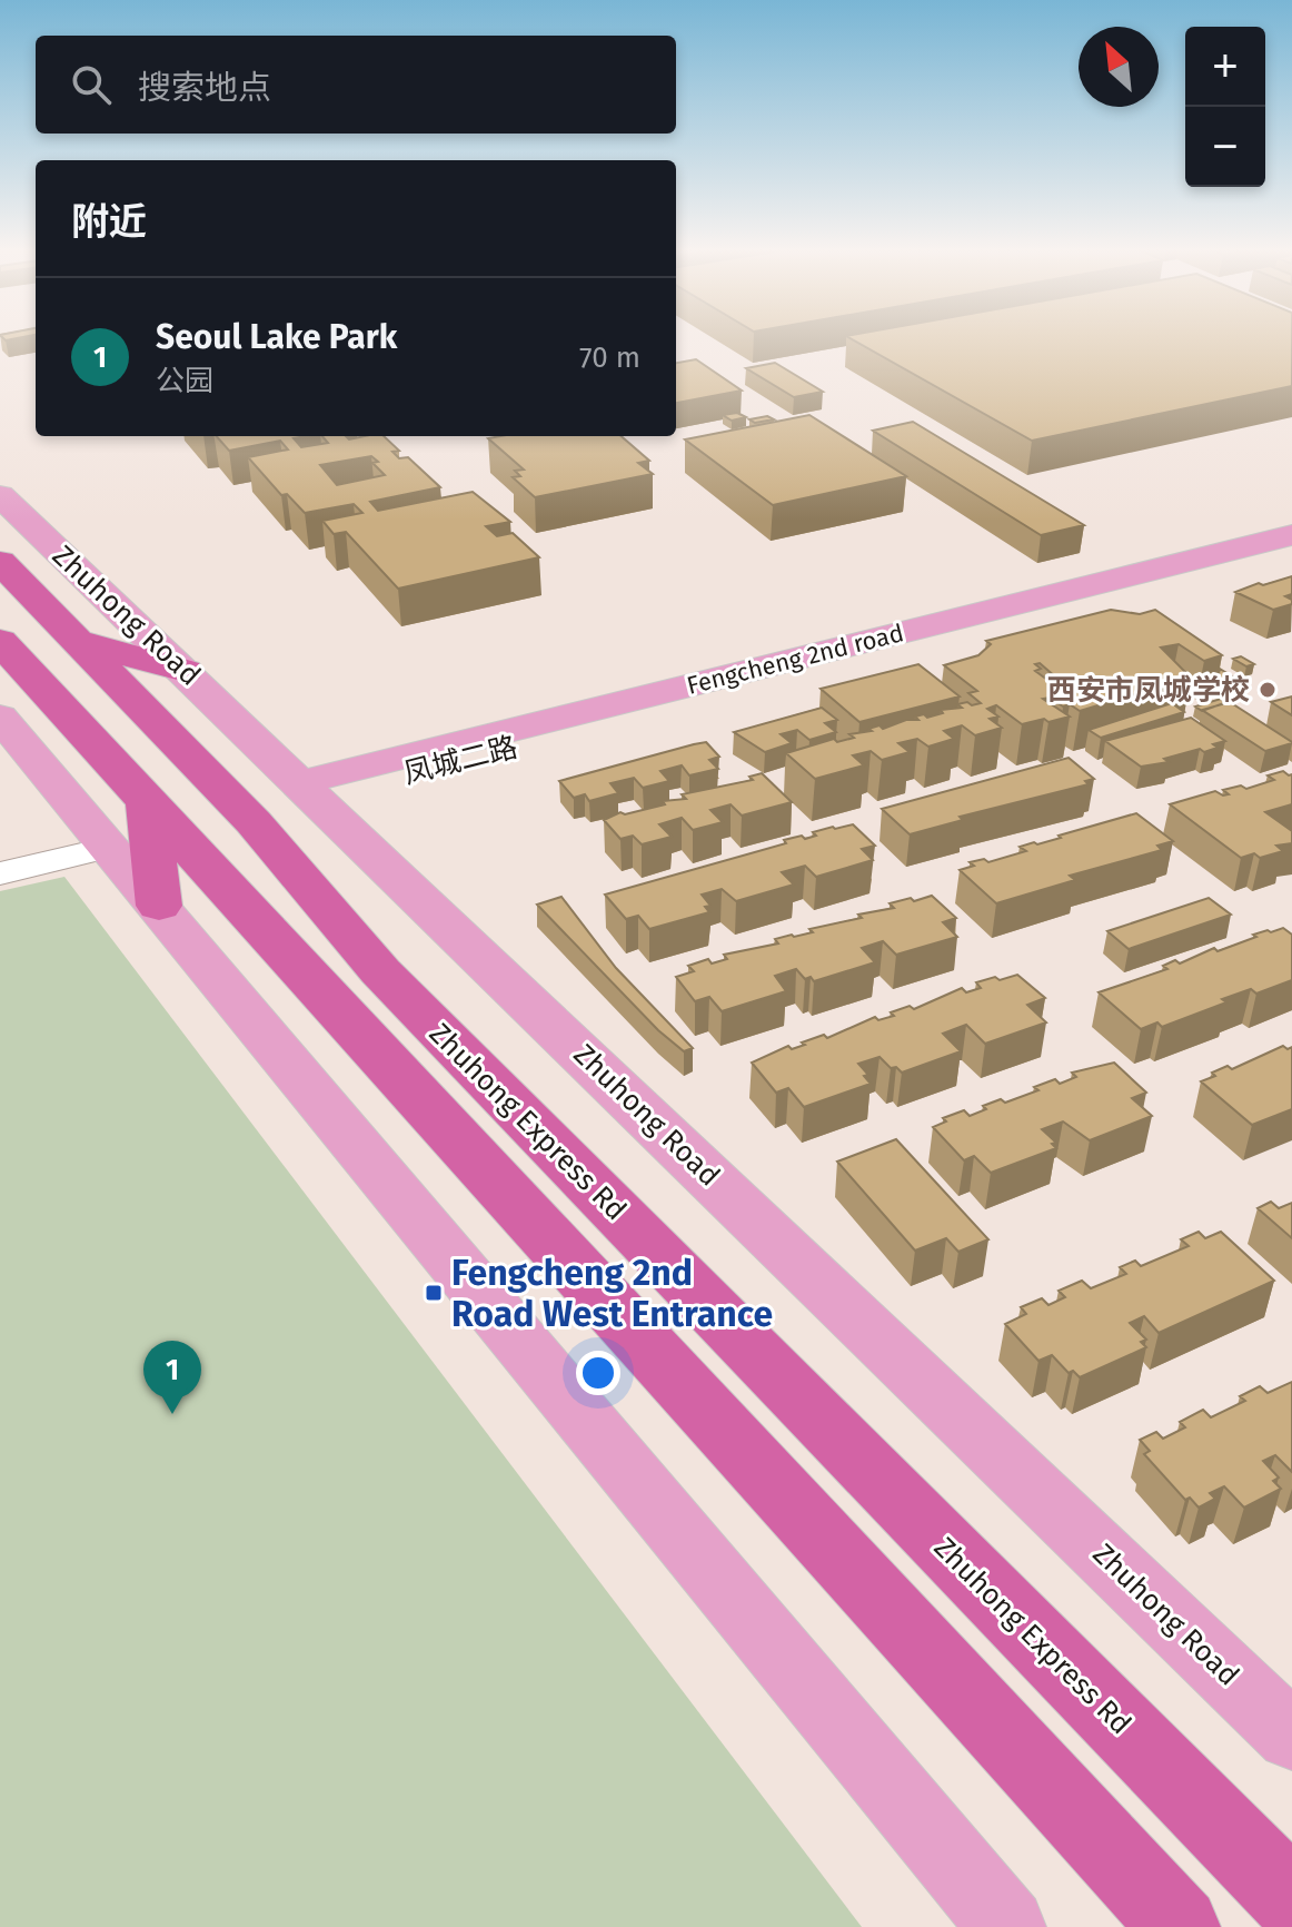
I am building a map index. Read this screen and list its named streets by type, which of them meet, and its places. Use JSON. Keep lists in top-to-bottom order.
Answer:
{
  "streets": {
    "highway": ["Zhuhong Express Rd"],
    "main road": ["Zhuhong Road", "Fengcheng 2nd road", "凤城二路"]
  },
  "crossings": [
    ["Zhuhong Road", "Fengcheng 2nd road"],
    ["Zhuhong Road", "凤城二路"],
    ["Fengcheng 2nd road", "凤城二路"]
  ],
  "places": {
    "other": ["西安市凤城学校"],
    "transit": ["Fengcheng 2nd Road West Entrance"]
  },
  "north": "top left",
  "page": {
    "map_buttons": ["+", "−"],
    "search": "搜索地点",
    "heading": "附近",
    "list": [
      {
        "mark": "1",
        "name": "Seoul Lake Park",
        "note": "公园",
        "value": "70 m"
      }
    ],
    "pins": "1"
  }
}
